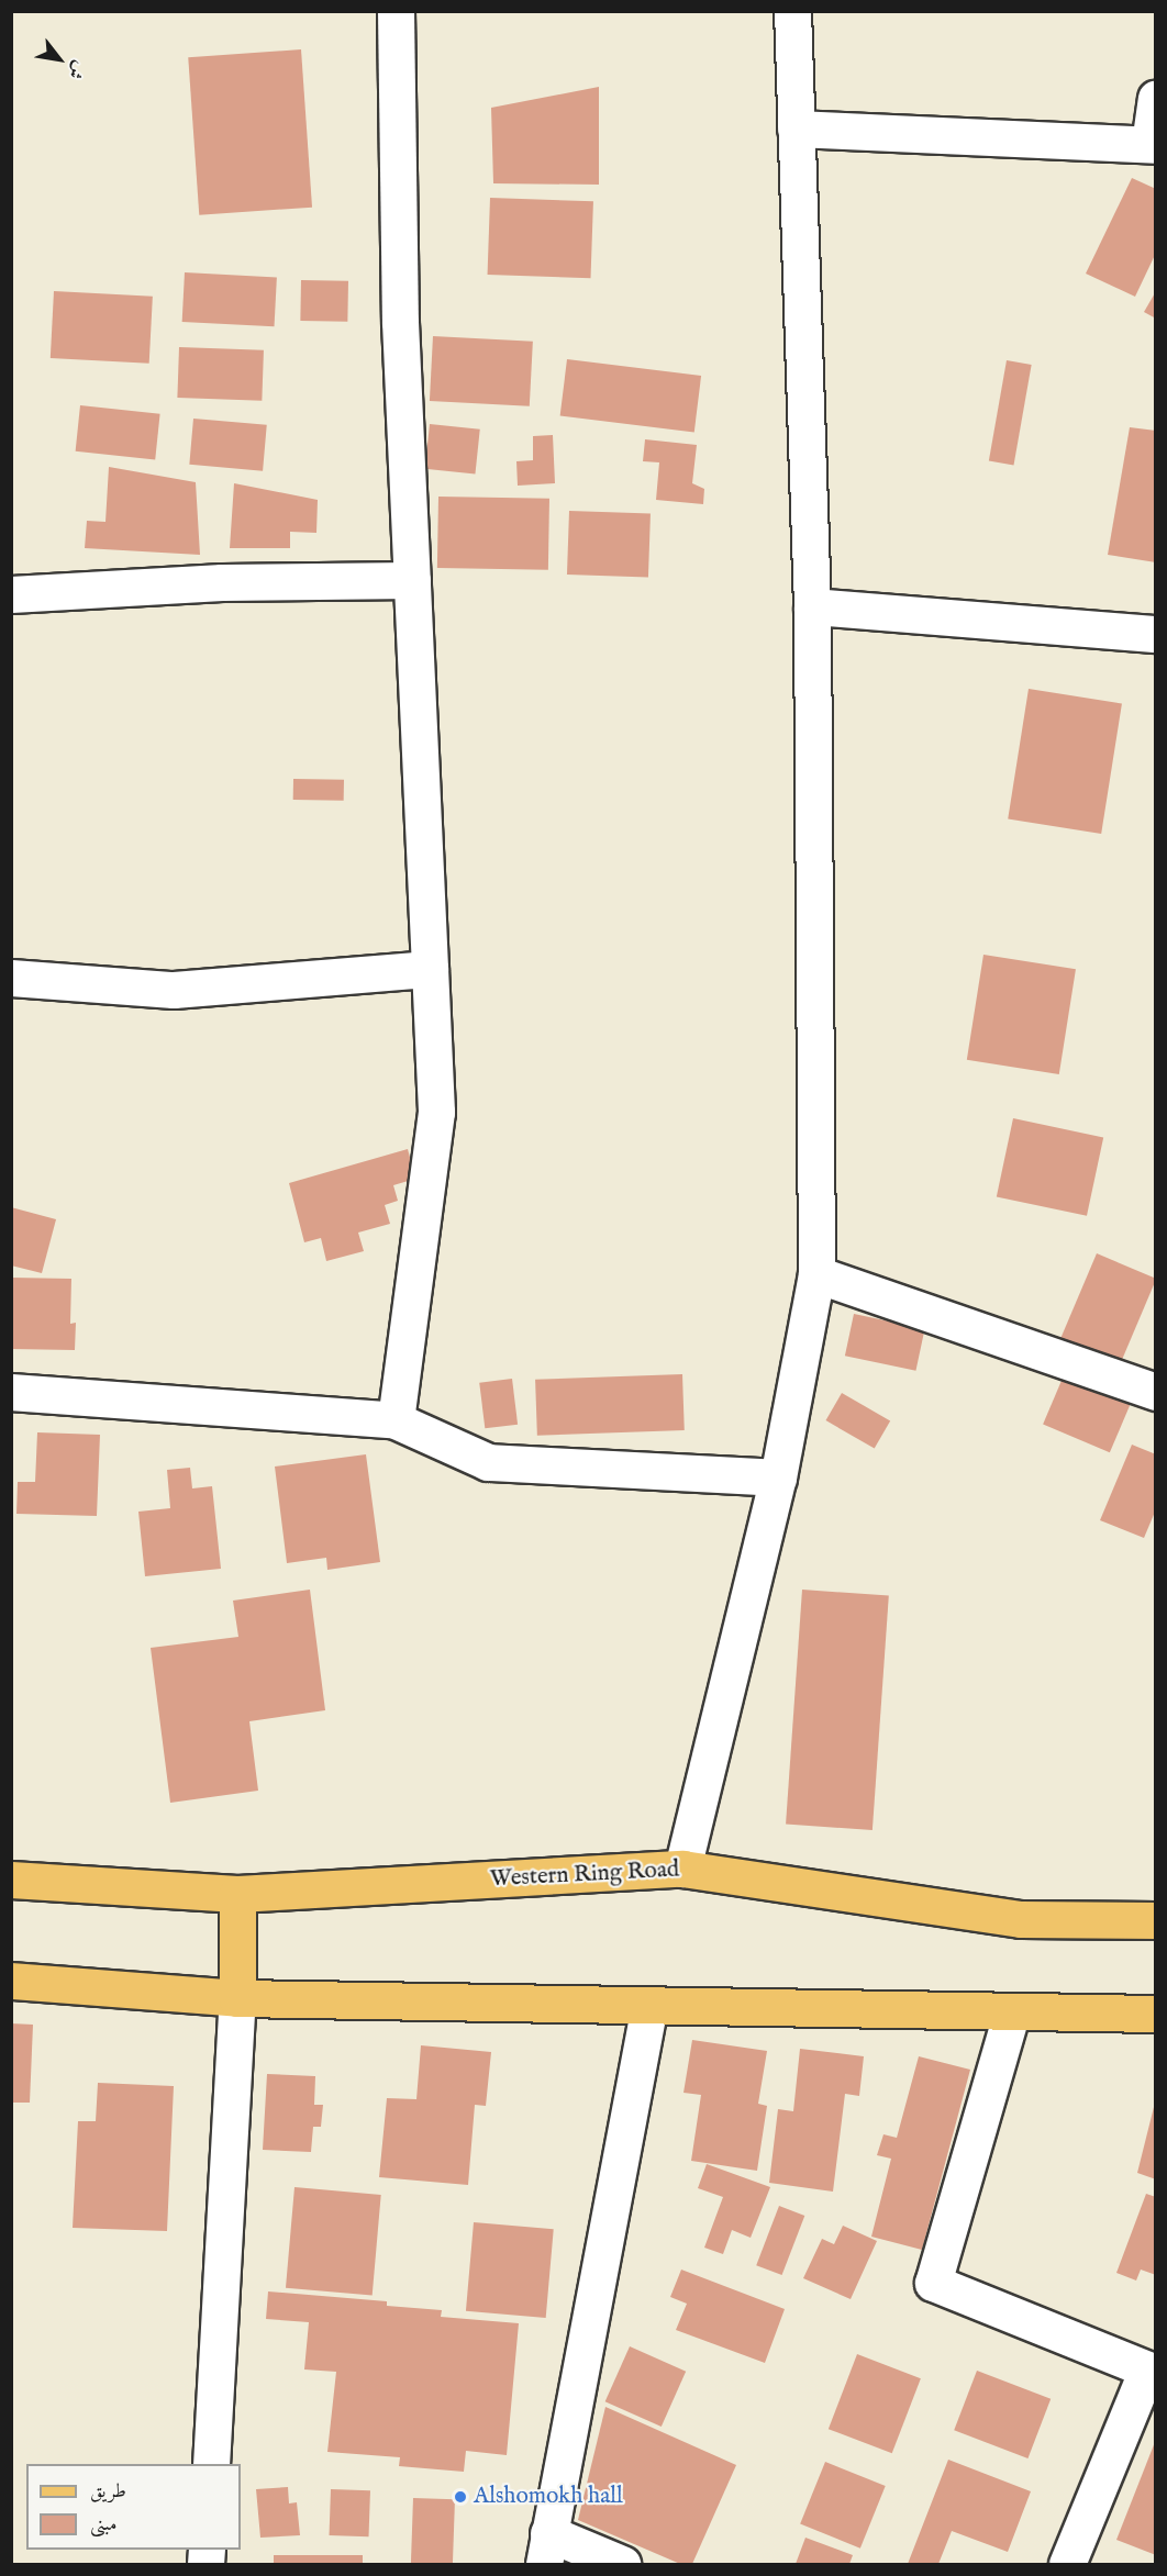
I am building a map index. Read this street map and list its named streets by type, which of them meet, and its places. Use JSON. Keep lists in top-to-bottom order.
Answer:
{
  "streets": {
    "main road": ["Western Ring Road"]
  },
  "places": ["Alshomokh hall"],
  "legend": ["طريق", "مبنى"],
  "north": "bottom right"
}
